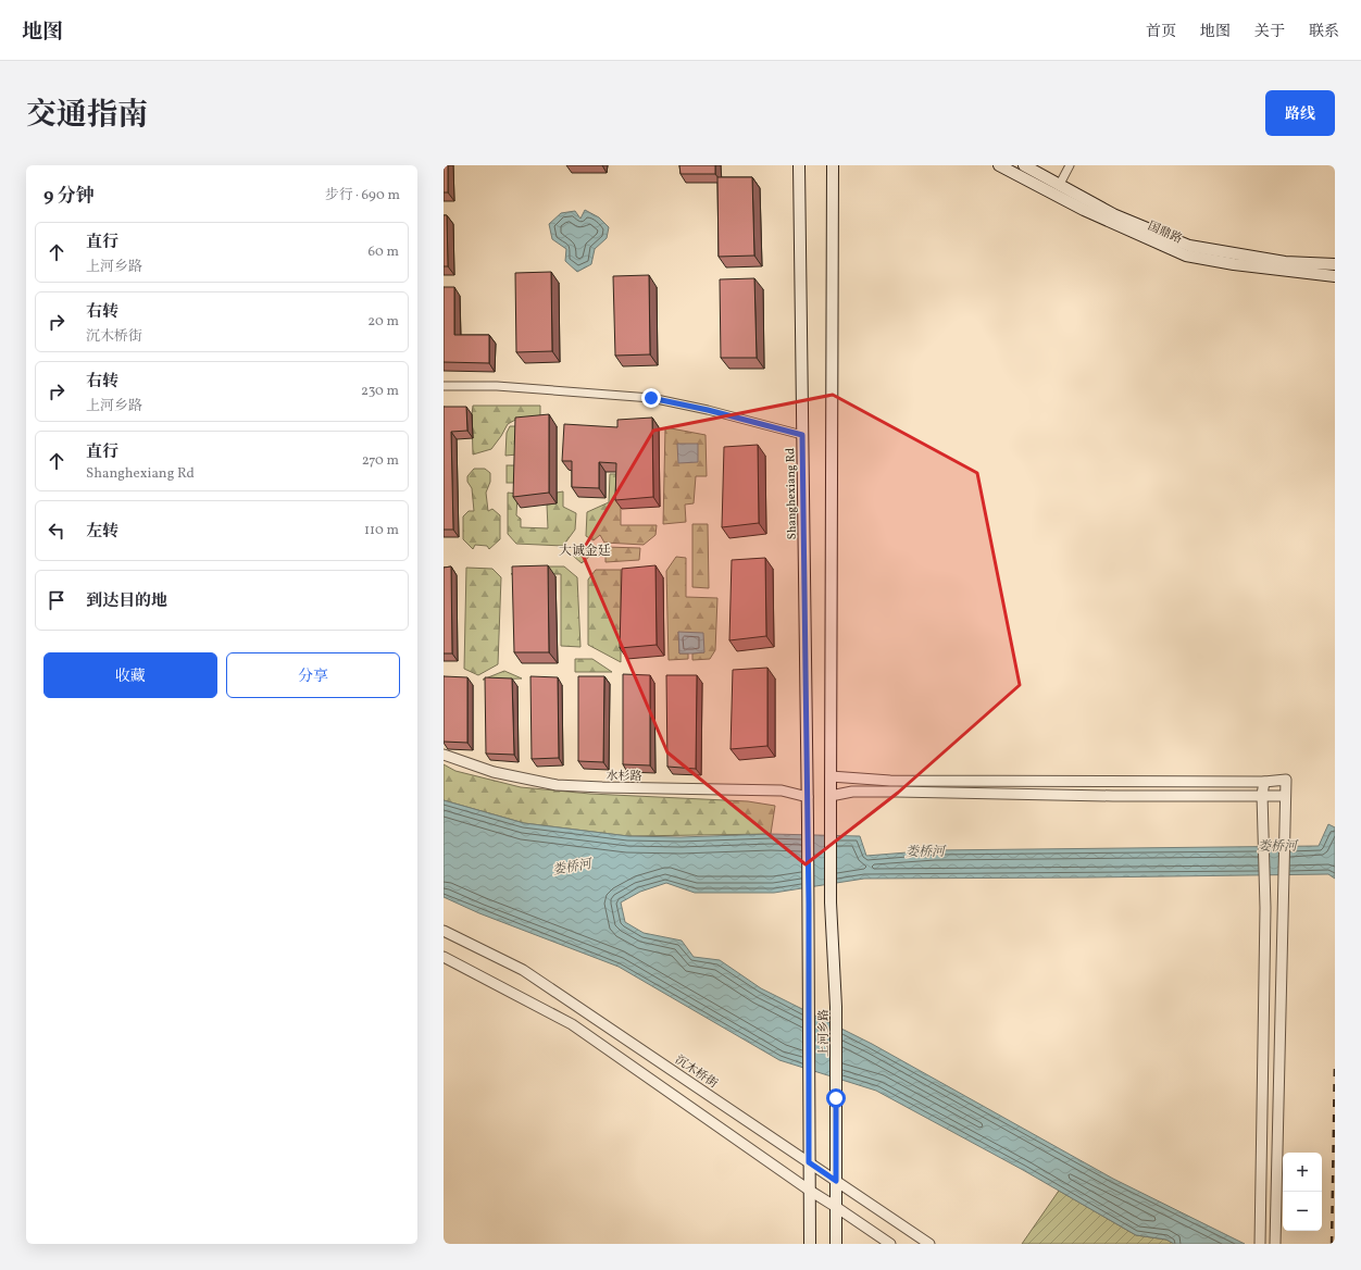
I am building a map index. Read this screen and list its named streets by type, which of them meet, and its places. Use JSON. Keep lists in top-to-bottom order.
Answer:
{
  "streets": {
    "main road": ["国鼎路", "Shanghexiang Rd", "上河乡路"],
    "street": ["水杉路", "沉木桥街"]
  },
  "crossings": [
    ["Shanghexiang Rd", "水杉路"],
    ["Shanghexiang Rd", "上河乡路"],
    ["上河乡路", "沉木桥街"]
  ],
  "districts": ["大诚金廷"],
  "water": ["娄桥河"],
  "page": {
    "header": "地图",
    "nav": [
      "首页",
      "地图",
      "关于",
      "联系"
    ],
    "title": "交通指南",
    "buttons": [
      "路线",
      ["收藏", "分享"]
    ],
    "heading": ["9 分钟", "步行 · 690 m"],
    "list": [
      ["直行", "上河乡路", "60 m"],
      ["右转", "沉木桥街", "20 m"],
      ["右转", "上河乡路", "230 m"],
      ["直行", "Shanghexiang Rd", "270 m"],
      ["左转", "110 m"],
      "到达目的地"
    ],
    "map_buttons": ["+", "−"]
  }
}
